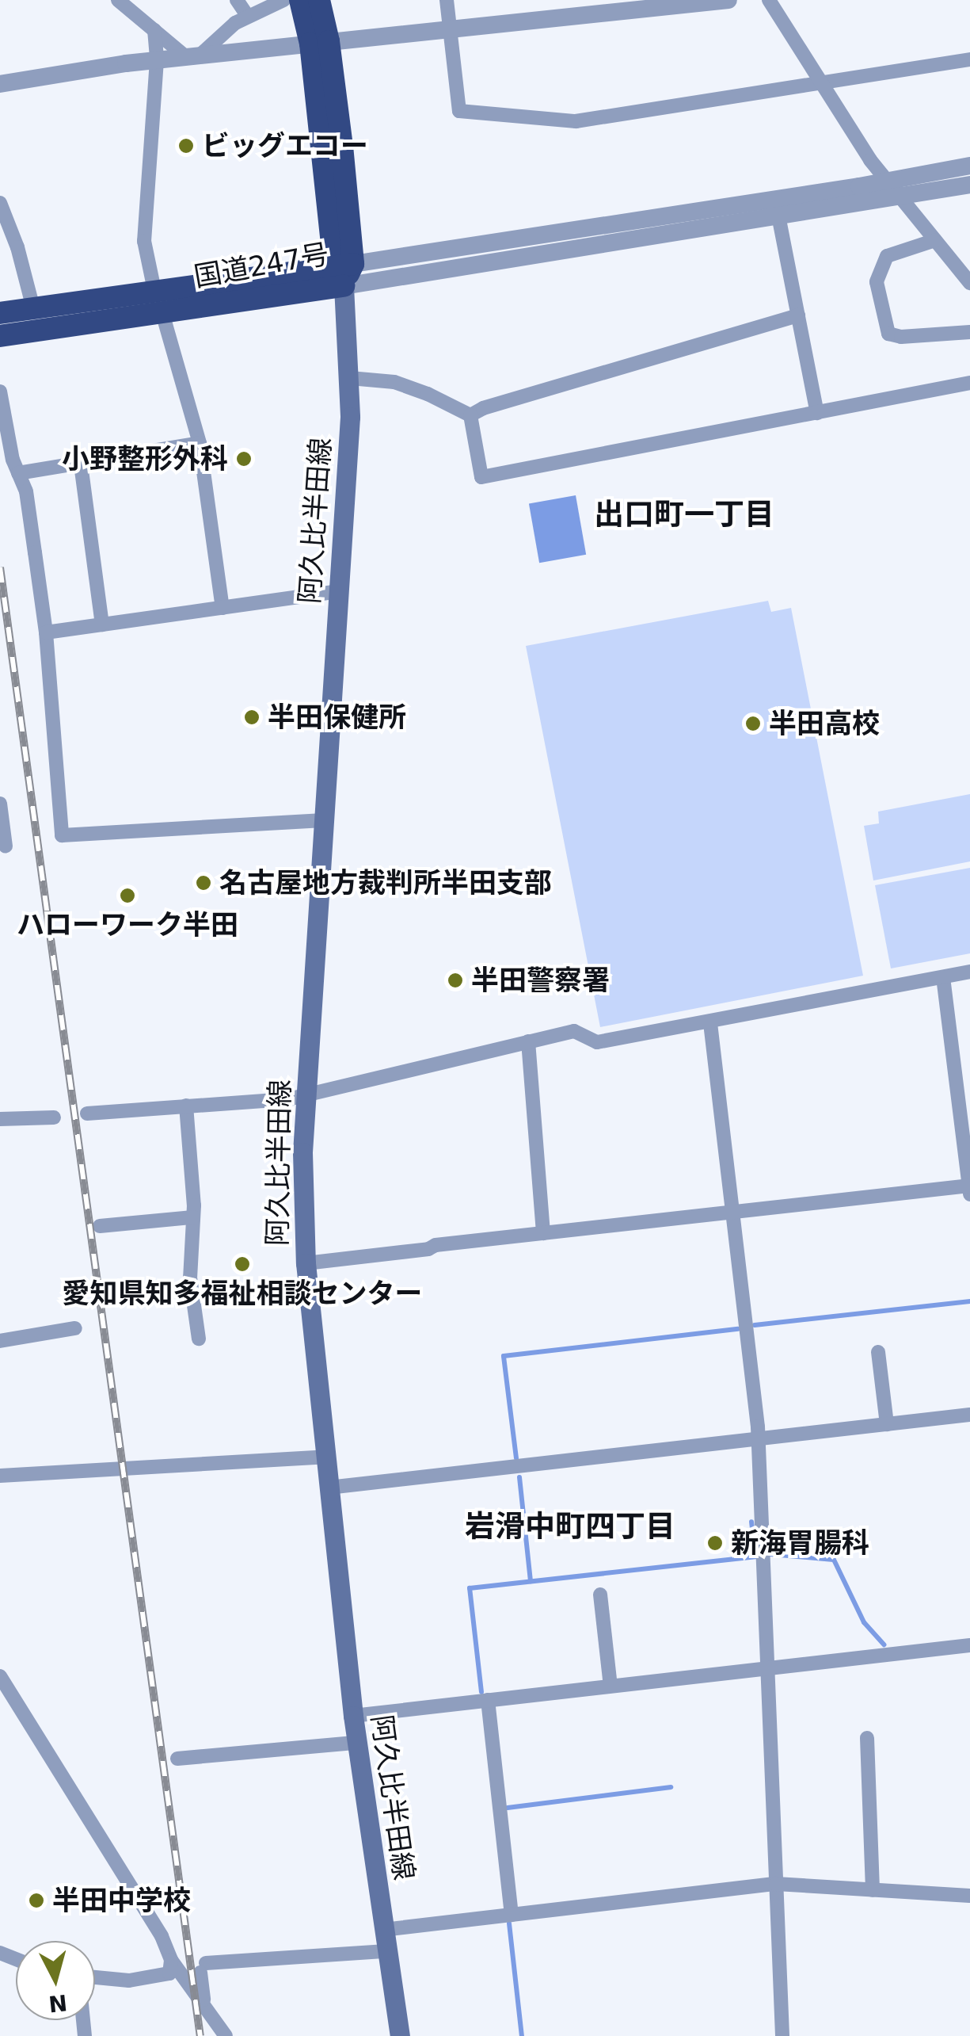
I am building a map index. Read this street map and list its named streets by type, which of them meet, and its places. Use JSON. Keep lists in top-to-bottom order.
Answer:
{
  "streets": {
    "highway": ["国道247号"],
    "main road": ["阿久比半田線"]
  },
  "crossings": [
    ["国道247号", "阿久比半田線"]
  ],
  "districts": ["出口町一丁目", "岩滑中町四丁目"],
  "places": [
    "ビッグエコー",
    "小野整形外科",
    "半田保健所",
    "半田高校",
    "名古屋地方裁判所半田支部",
    "ハローワーク半田",
    "半田警察署",
    "愛知県知多福祉相談センター",
    "新海胃腸科",
    "半田中学校"
  ],
  "north": "bottom"
}
